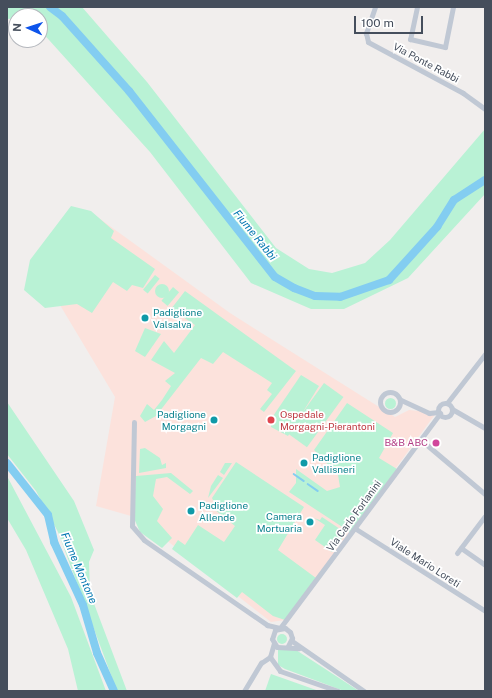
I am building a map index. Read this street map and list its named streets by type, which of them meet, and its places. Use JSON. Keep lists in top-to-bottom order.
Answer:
{
  "streets": {
    "street": ["Via Ponte Rabbi", "Via Carlo Forlanini", "Viale Mario Loreti"]
  },
  "crossings": [
    ["Via Carlo Forlanini", "Viale Mario Loreti"]
  ],
  "water": ["Fiume Rabbi", "Fiume Montone"],
  "places": [
    "Padiglione Valsalva",
    "Padiglione Morgagni",
    "Ospedale Morgagni-Pierantoni",
    "B&B ABC",
    "Padiglione Vallisneri",
    "Padiglione Allende",
    "Camera Mortuaria"
  ],
  "scale_bar": "100 m",
  "north": "left"
}
